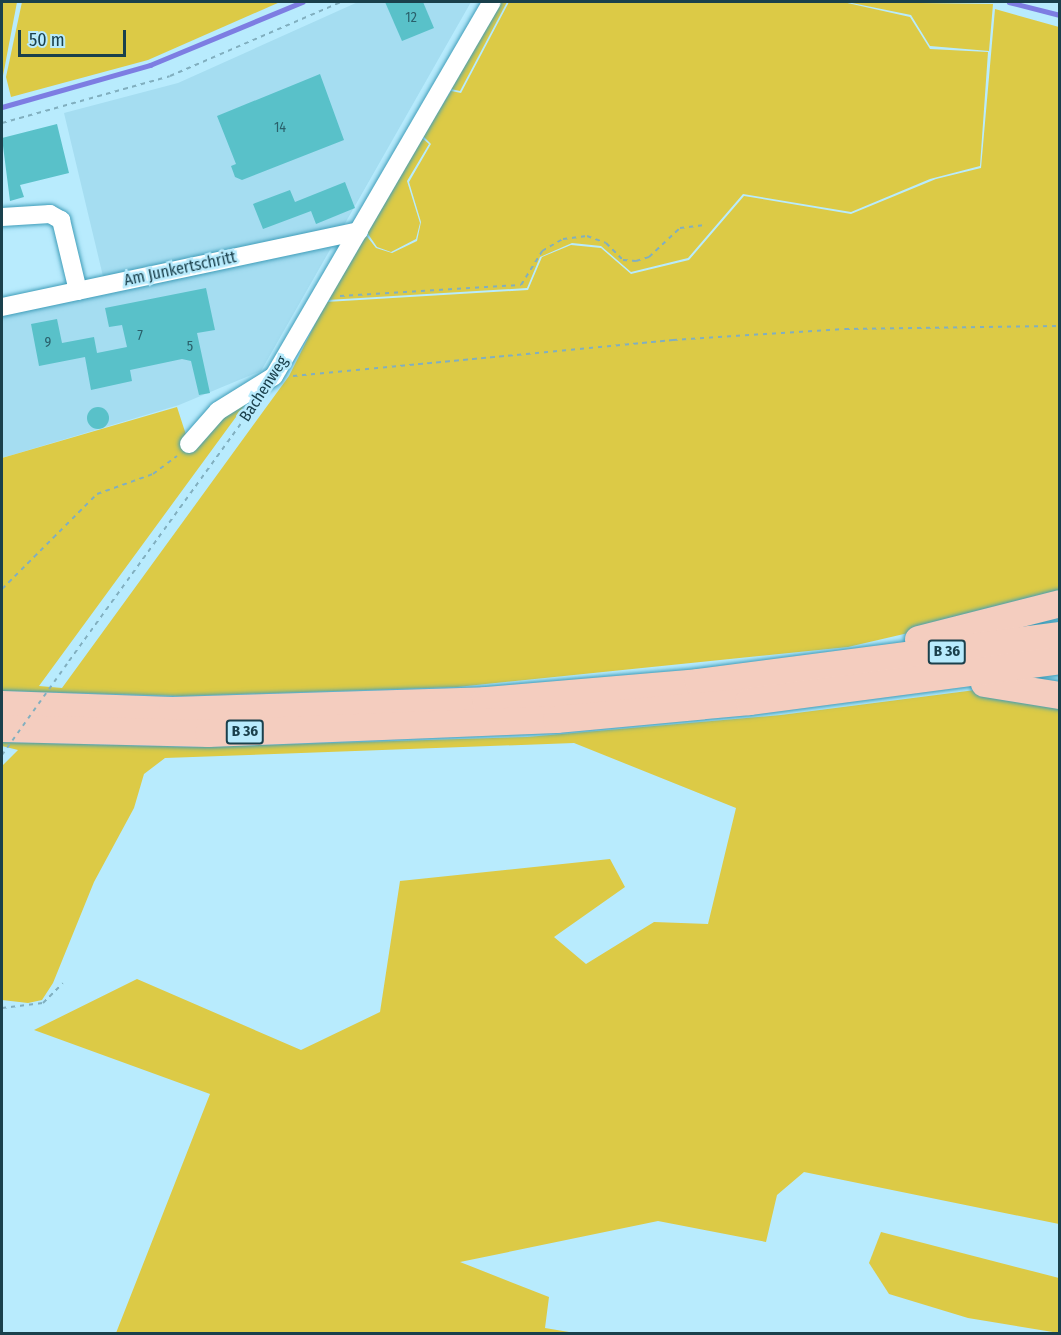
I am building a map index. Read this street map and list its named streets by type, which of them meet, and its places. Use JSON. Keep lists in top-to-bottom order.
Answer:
{
  "streets": {
    "highway": ["B 36"],
    "street": ["Am Junkertschritt", "Bachenweg"]
  },
  "crossings": [
    ["Am Junkertschritt", "Bachenweg"]
  ],
  "house_numbers": [
    "12",
    "14",
    "7",
    "9",
    "5"
  ],
  "scale_bar": "50 m"
}
